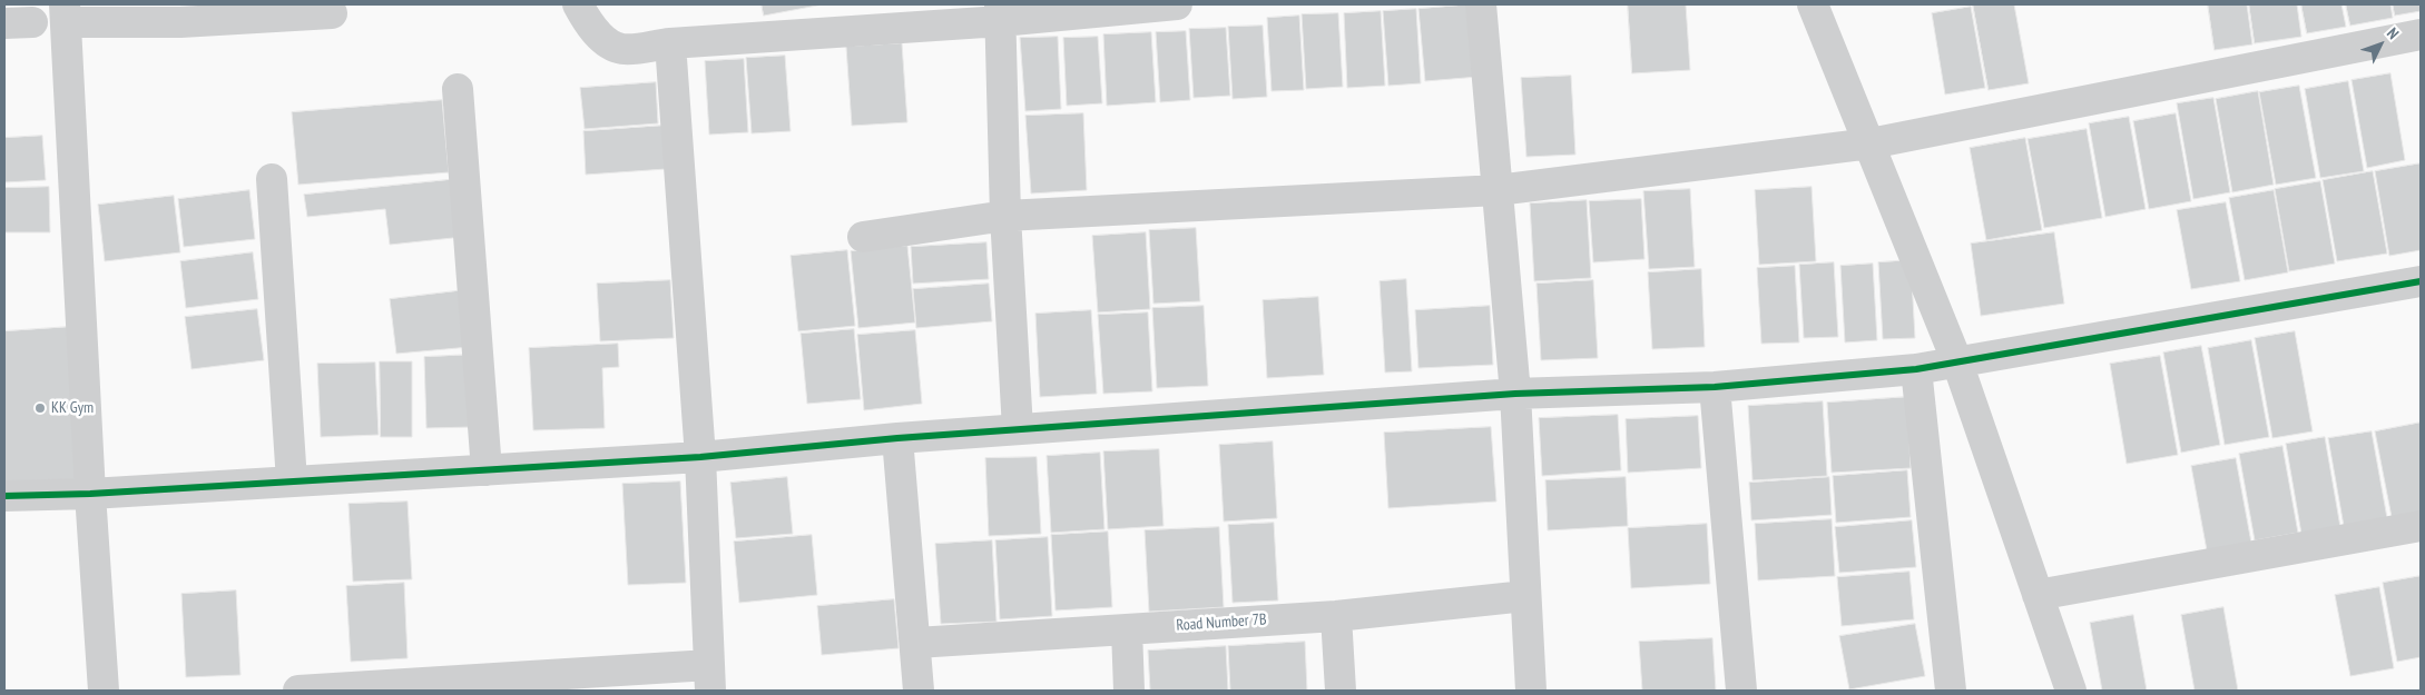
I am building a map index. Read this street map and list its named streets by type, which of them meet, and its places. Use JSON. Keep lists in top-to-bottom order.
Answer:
{
  "streets": {
    "street": ["Road Number 7B"]
  },
  "places": ["KK Gym"],
  "north": "top right"
}
